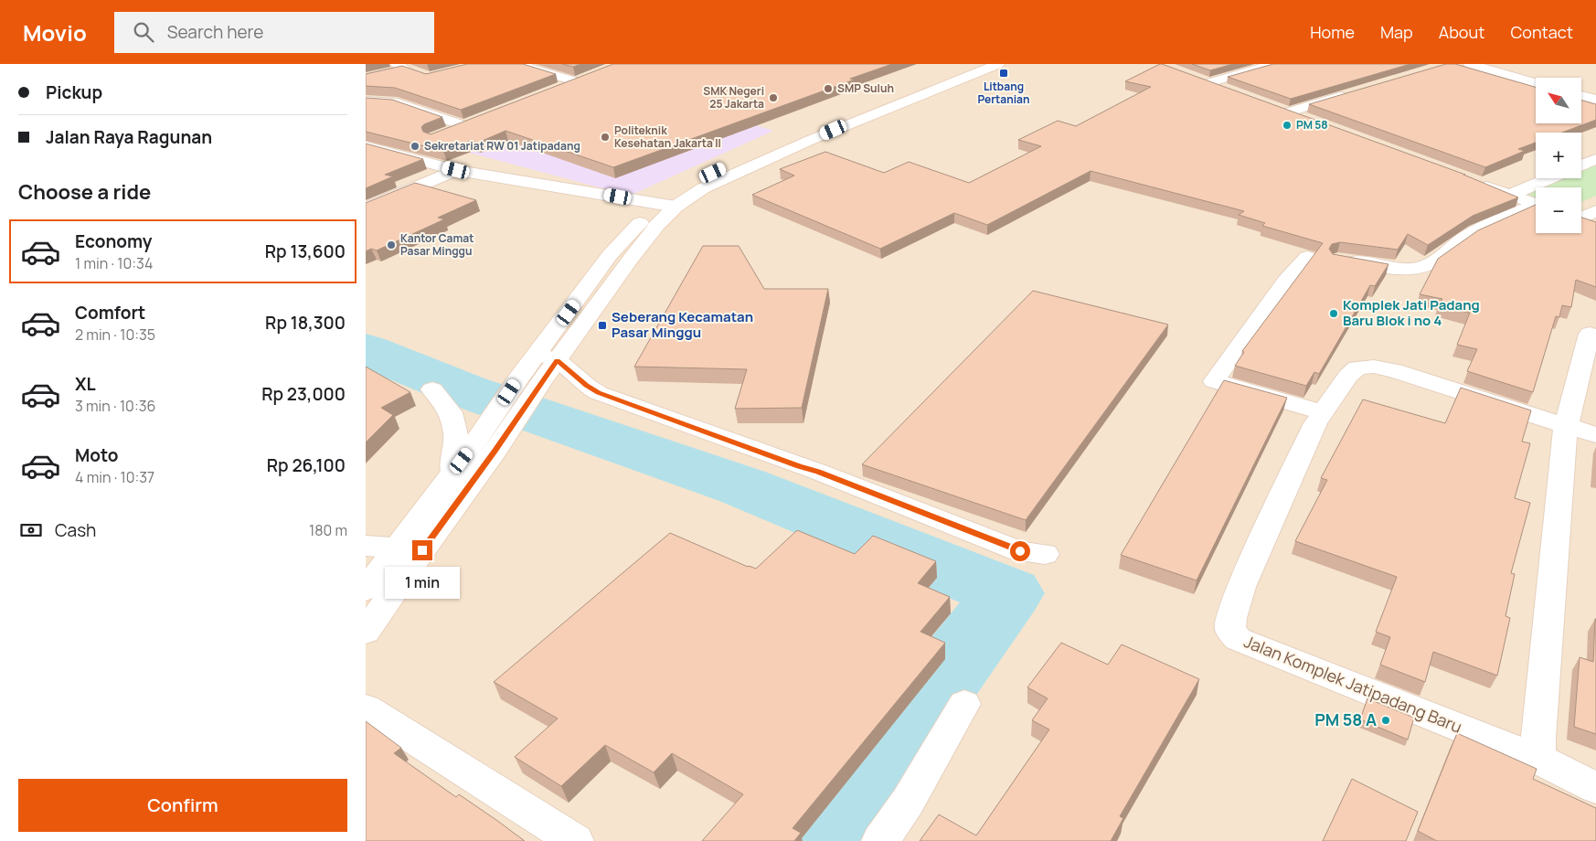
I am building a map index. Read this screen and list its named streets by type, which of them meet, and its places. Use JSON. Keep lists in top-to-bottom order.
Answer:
{
  "streets": {
    "street": ["Jalan Komplek Jatipadang Baru"]
  },
  "places": {
    "transit": ["Litbang Pertanian", "Seberang Kecamatan Pasar Minggu"],
    "other": [
      "SMP Suluh",
      "SMK Negeri 25 Jakarta",
      "PM 58",
      "Politeknik Kesehatan Jakarta II",
      "Sekretariat RW 01 Jatipadang",
      "Kantor Camat Pasar Minggu",
      "Komplek Jati Padang Baru Blok i no 4",
      "PM 58 A"
    ]
  },
  "north": "top left",
  "page": {
    "header": "Movio",
    "search": "Search here",
    "nav": [
      "Home",
      "Map",
      "About",
      "Contact"
    ],
    "banner": ["Pickup", "Jalan Raya Ragunan"],
    "map_buttons": ["+", "−"],
    "heading": "Choose a ride",
    "list": [
      {
        "name": "Economy",
        "note": "1 min · 10:34",
        "value": "Rp 13,600"
      },
      {
        "name": "Comfort",
        "note": "2 min · 10:35",
        "value": "Rp 18,300"
      },
      {
        "name": "XL",
        "note": "3 min · 10:36",
        "value": "Rp 23,000"
      },
      {
        "name": "Moto",
        "note": "4 min · 10:37",
        "value": "Rp 26,100"
      }
    ],
    "pay": ["Cash", "180 m"],
    "bubble": "1 min",
    "buttons": "Confirm"
  }
}
